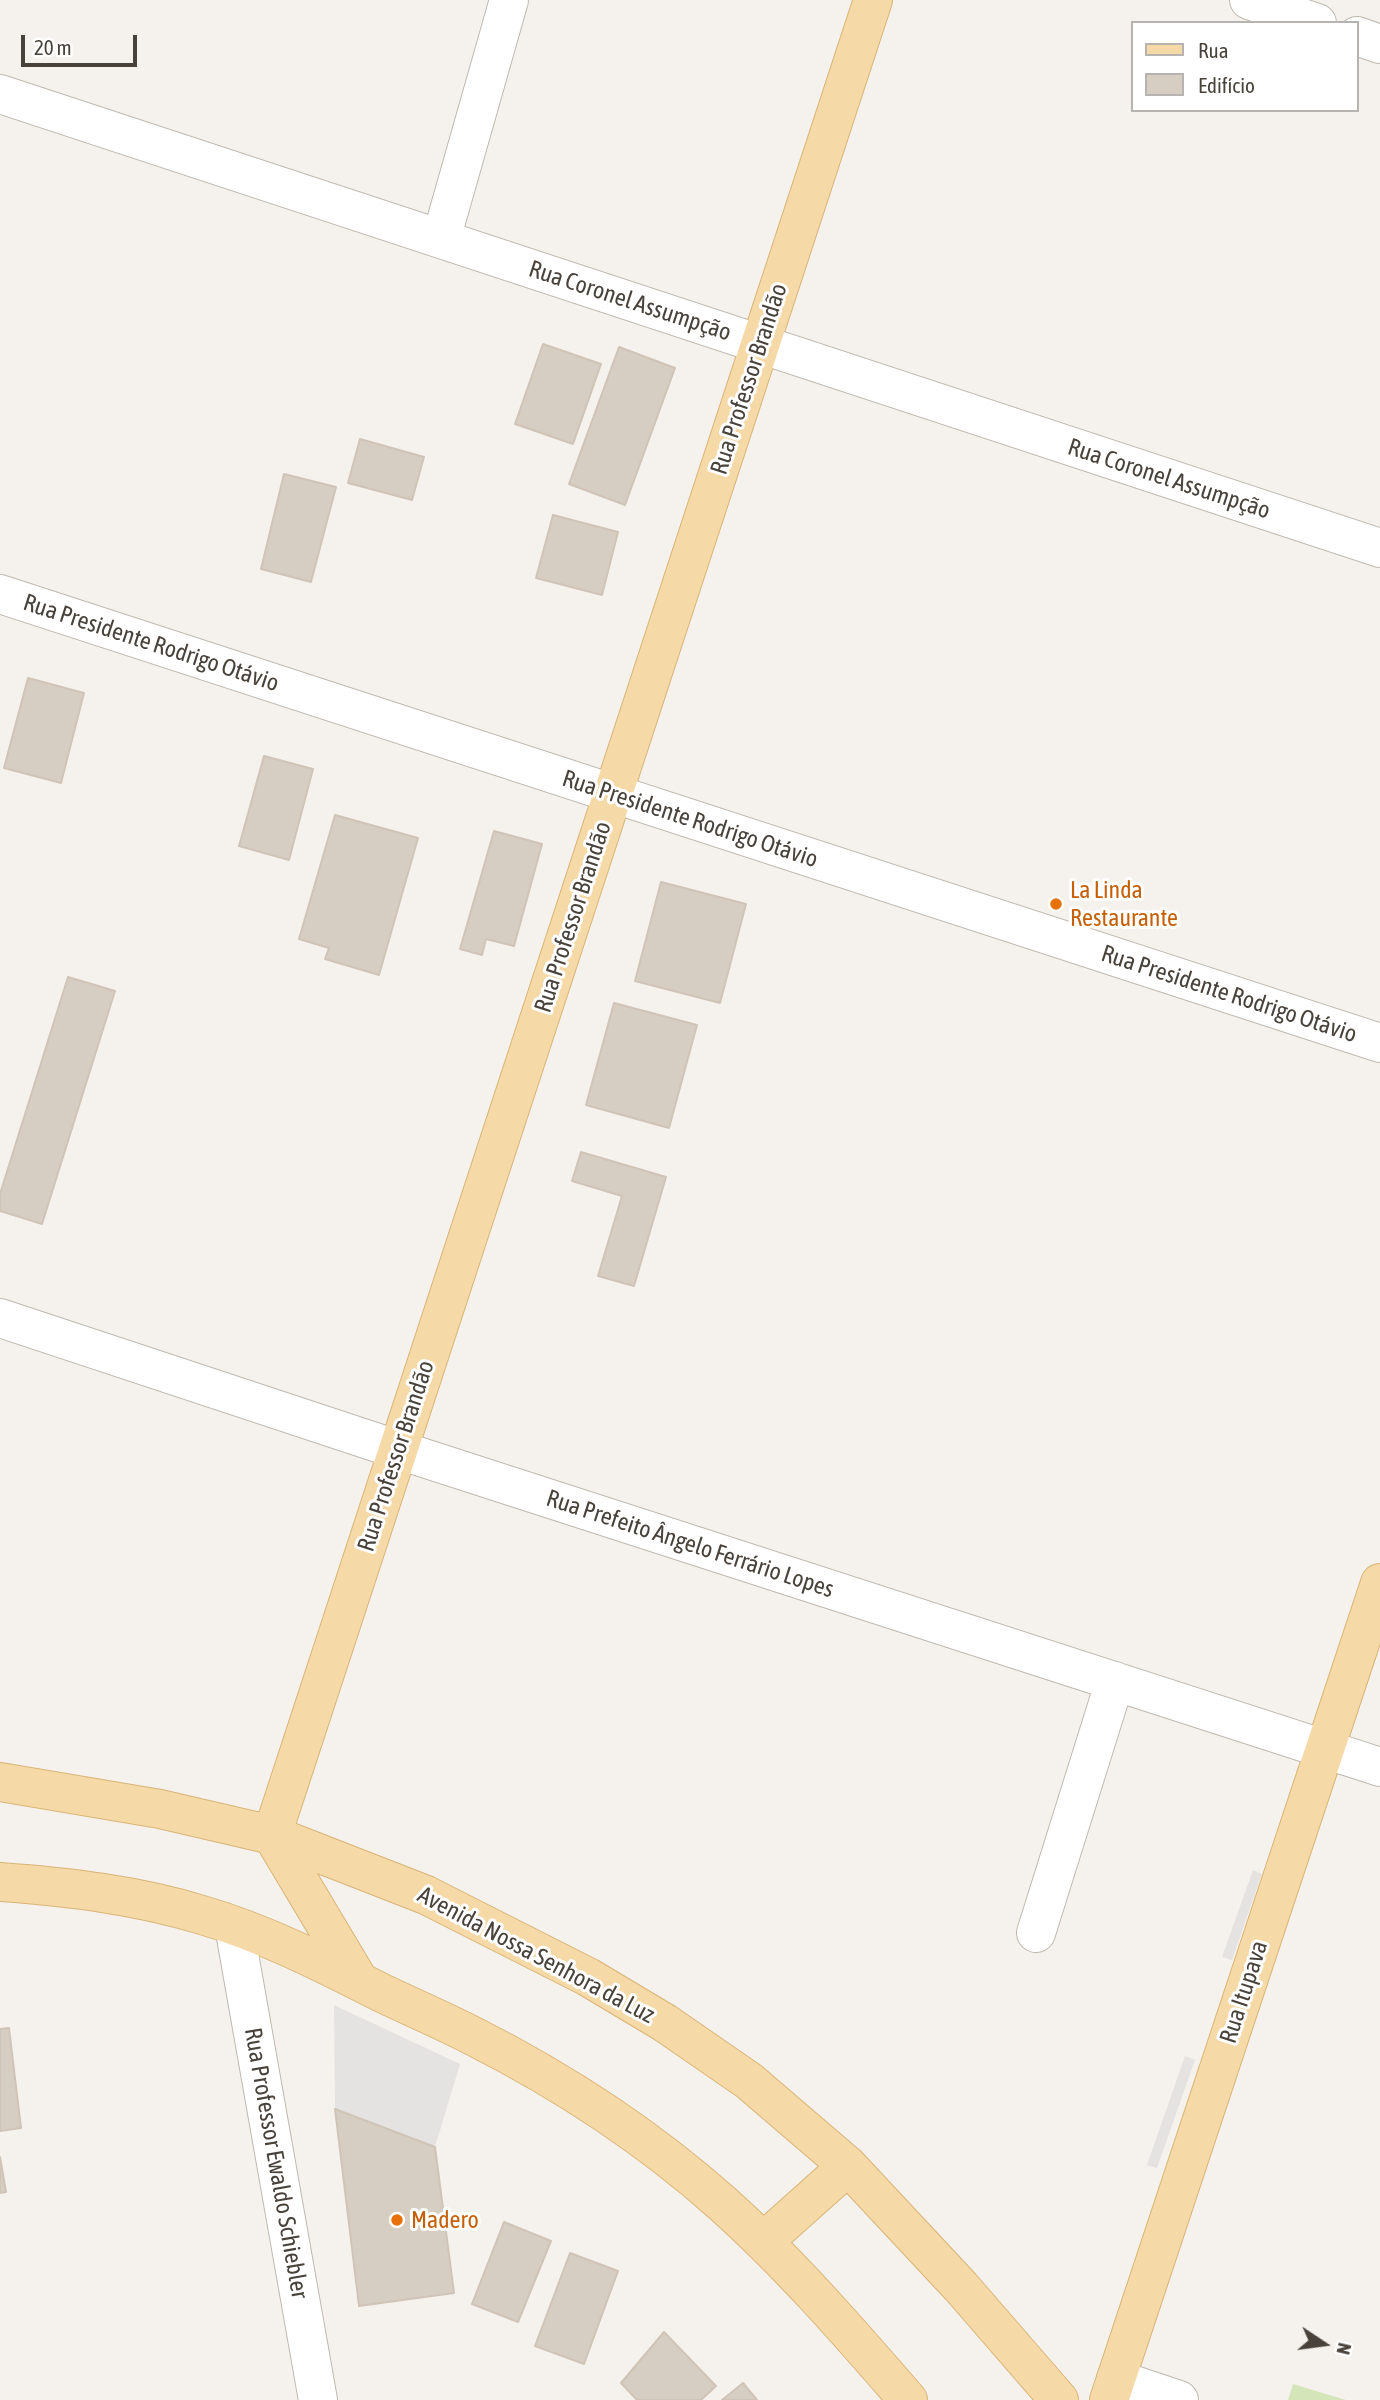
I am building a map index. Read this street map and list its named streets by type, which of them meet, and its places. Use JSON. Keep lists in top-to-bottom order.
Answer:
{
  "streets": {
    "main road": ["Rua Professor Brandão", "Avenida Nossa Senhora da Luz", "Rua Itupava"],
    "street": [
      "Rua Coronel Assumpção",
      "Rua Presidente Rodrigo Otávio",
      "Rua Prefeito Ângelo Ferrário Lopes",
      "Rua Professor Ewaldo Schiebler"
    ]
  },
  "crossings": [
    ["Rua Coronel Assumpção", "Rua Professor Brandão"],
    ["Rua Professor Brandão", "Rua Presidente Rodrigo Otávio"],
    ["Rua Professor Brandão", "Rua Prefeito Ângelo Ferrário Lopes"],
    ["Rua Professor Brandão", "Avenida Nossa Senhora da Luz"],
    ["Rua Prefeito Ângelo Ferrário Lopes", "Rua Itupava"]
  ],
  "places": ["La Linda Restaurante", "Madero"],
  "legend": ["Rua", "Edifício"],
  "scale_bar": "20 m",
  "north": "right"
}
